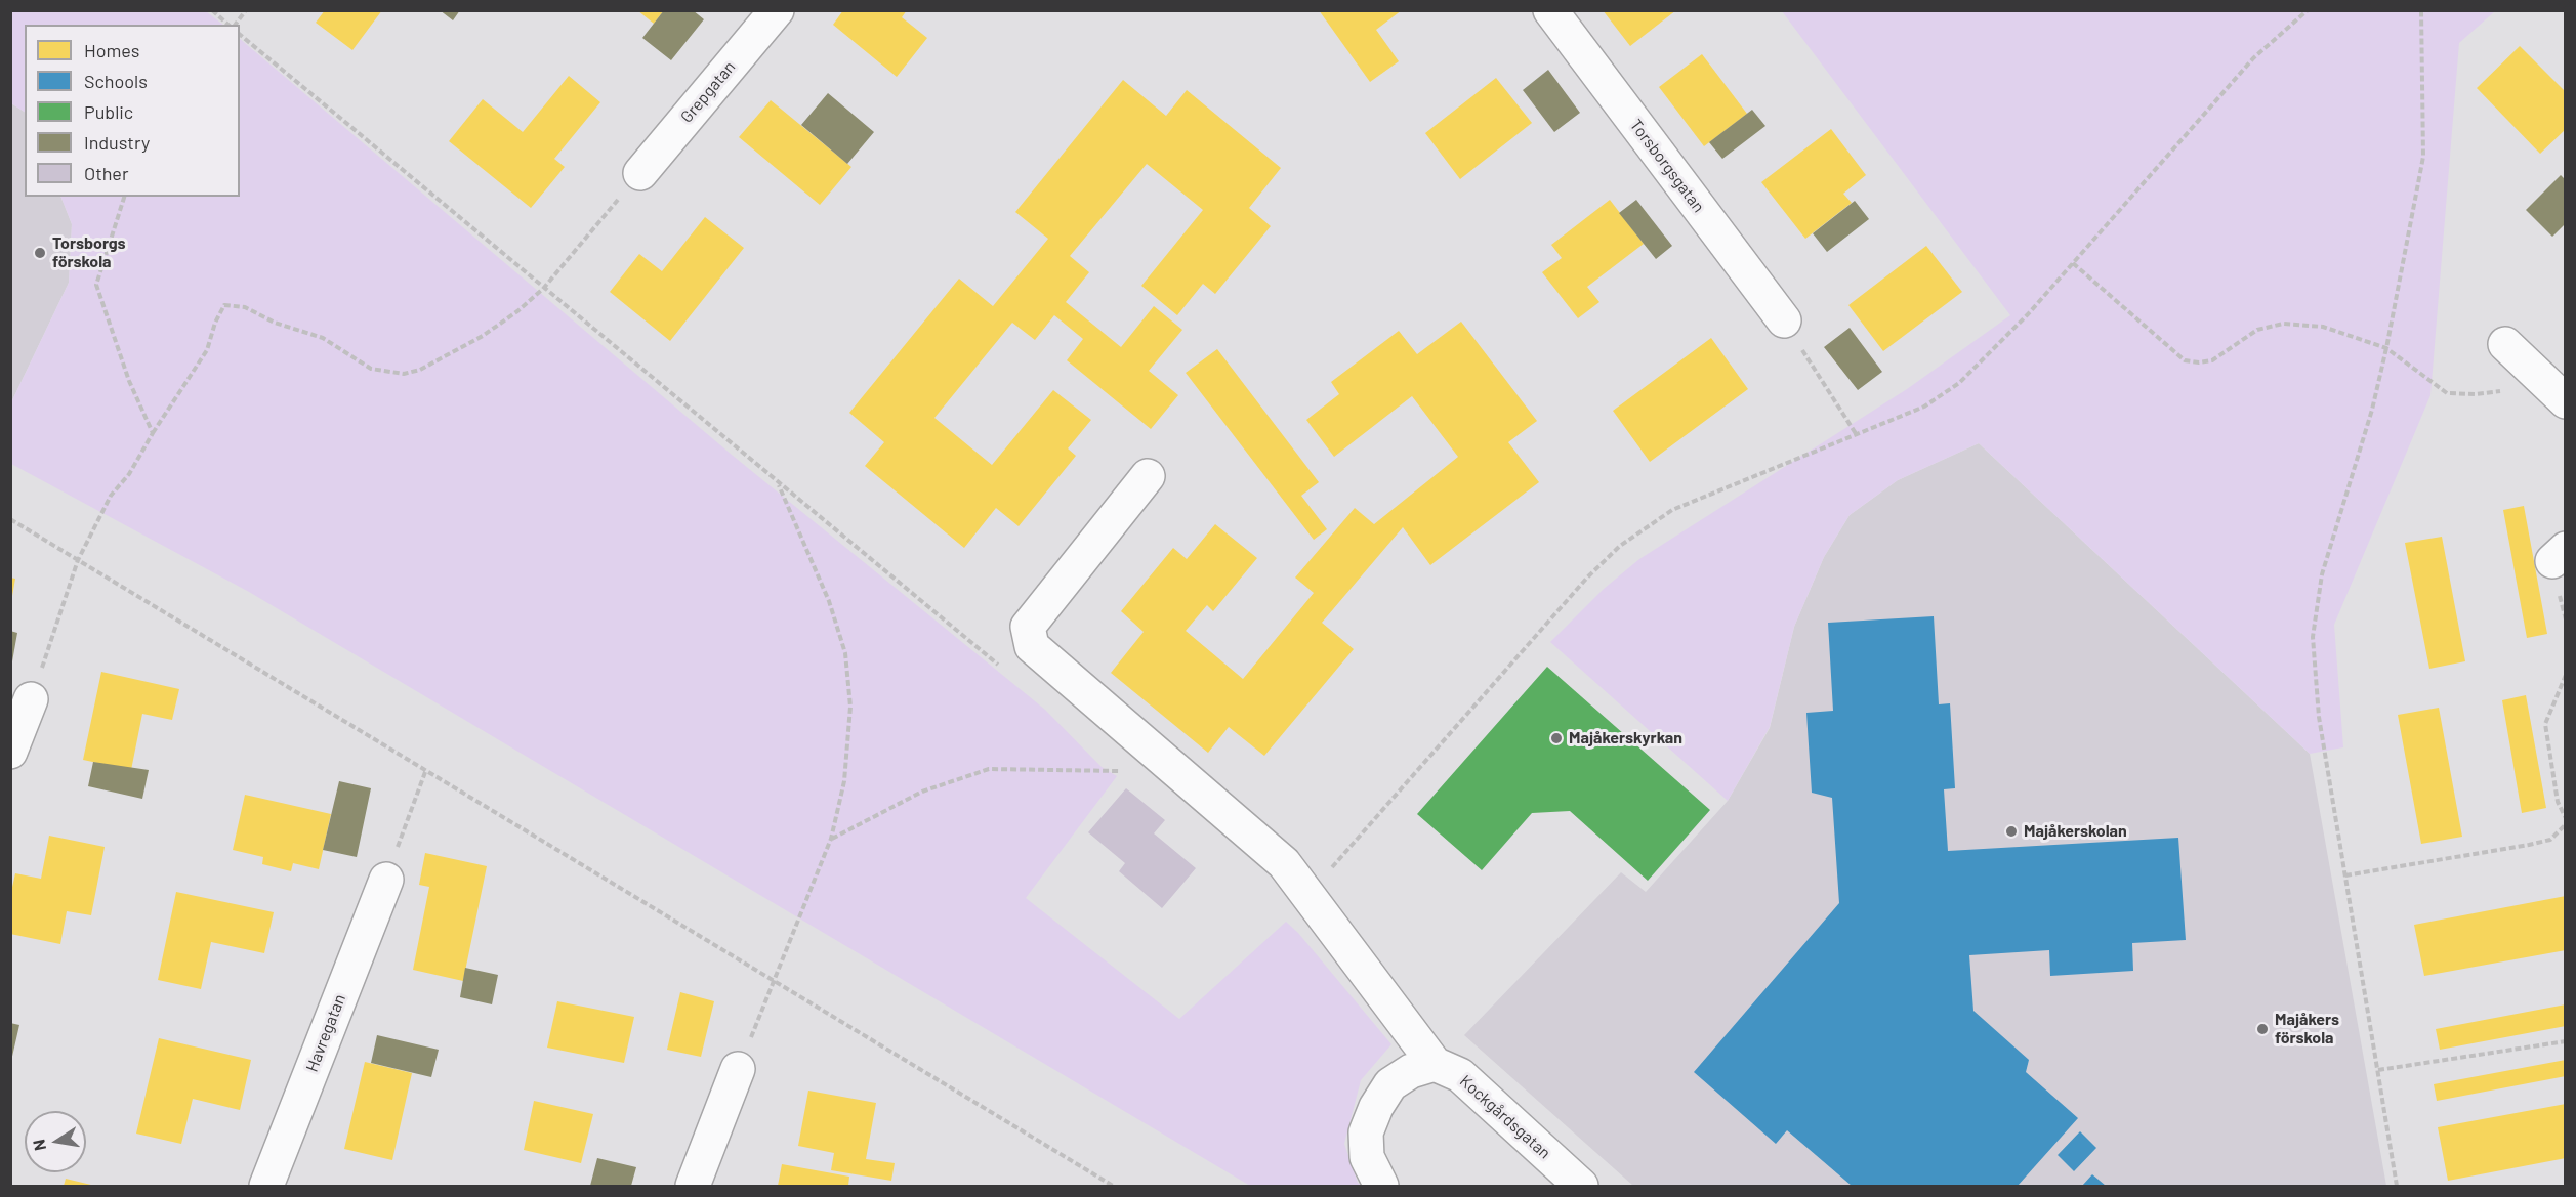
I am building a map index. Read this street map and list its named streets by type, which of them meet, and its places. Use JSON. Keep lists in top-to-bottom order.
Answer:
{
  "streets": {
    "street": [
      "Grepgatan",
      "Torsborgsgatan",
      "Havregatan",
      "Kockgårdsgatan"
    ]
  },
  "places": [
    "Torsborgs förskola",
    "Majåkerskyrkan",
    "Majåkerskolan",
    "Majåkers förskola"
  ],
  "legend": [
    "Homes",
    "Schools",
    "Public",
    "Industry",
    "Other"
  ],
  "north": "left"
}
